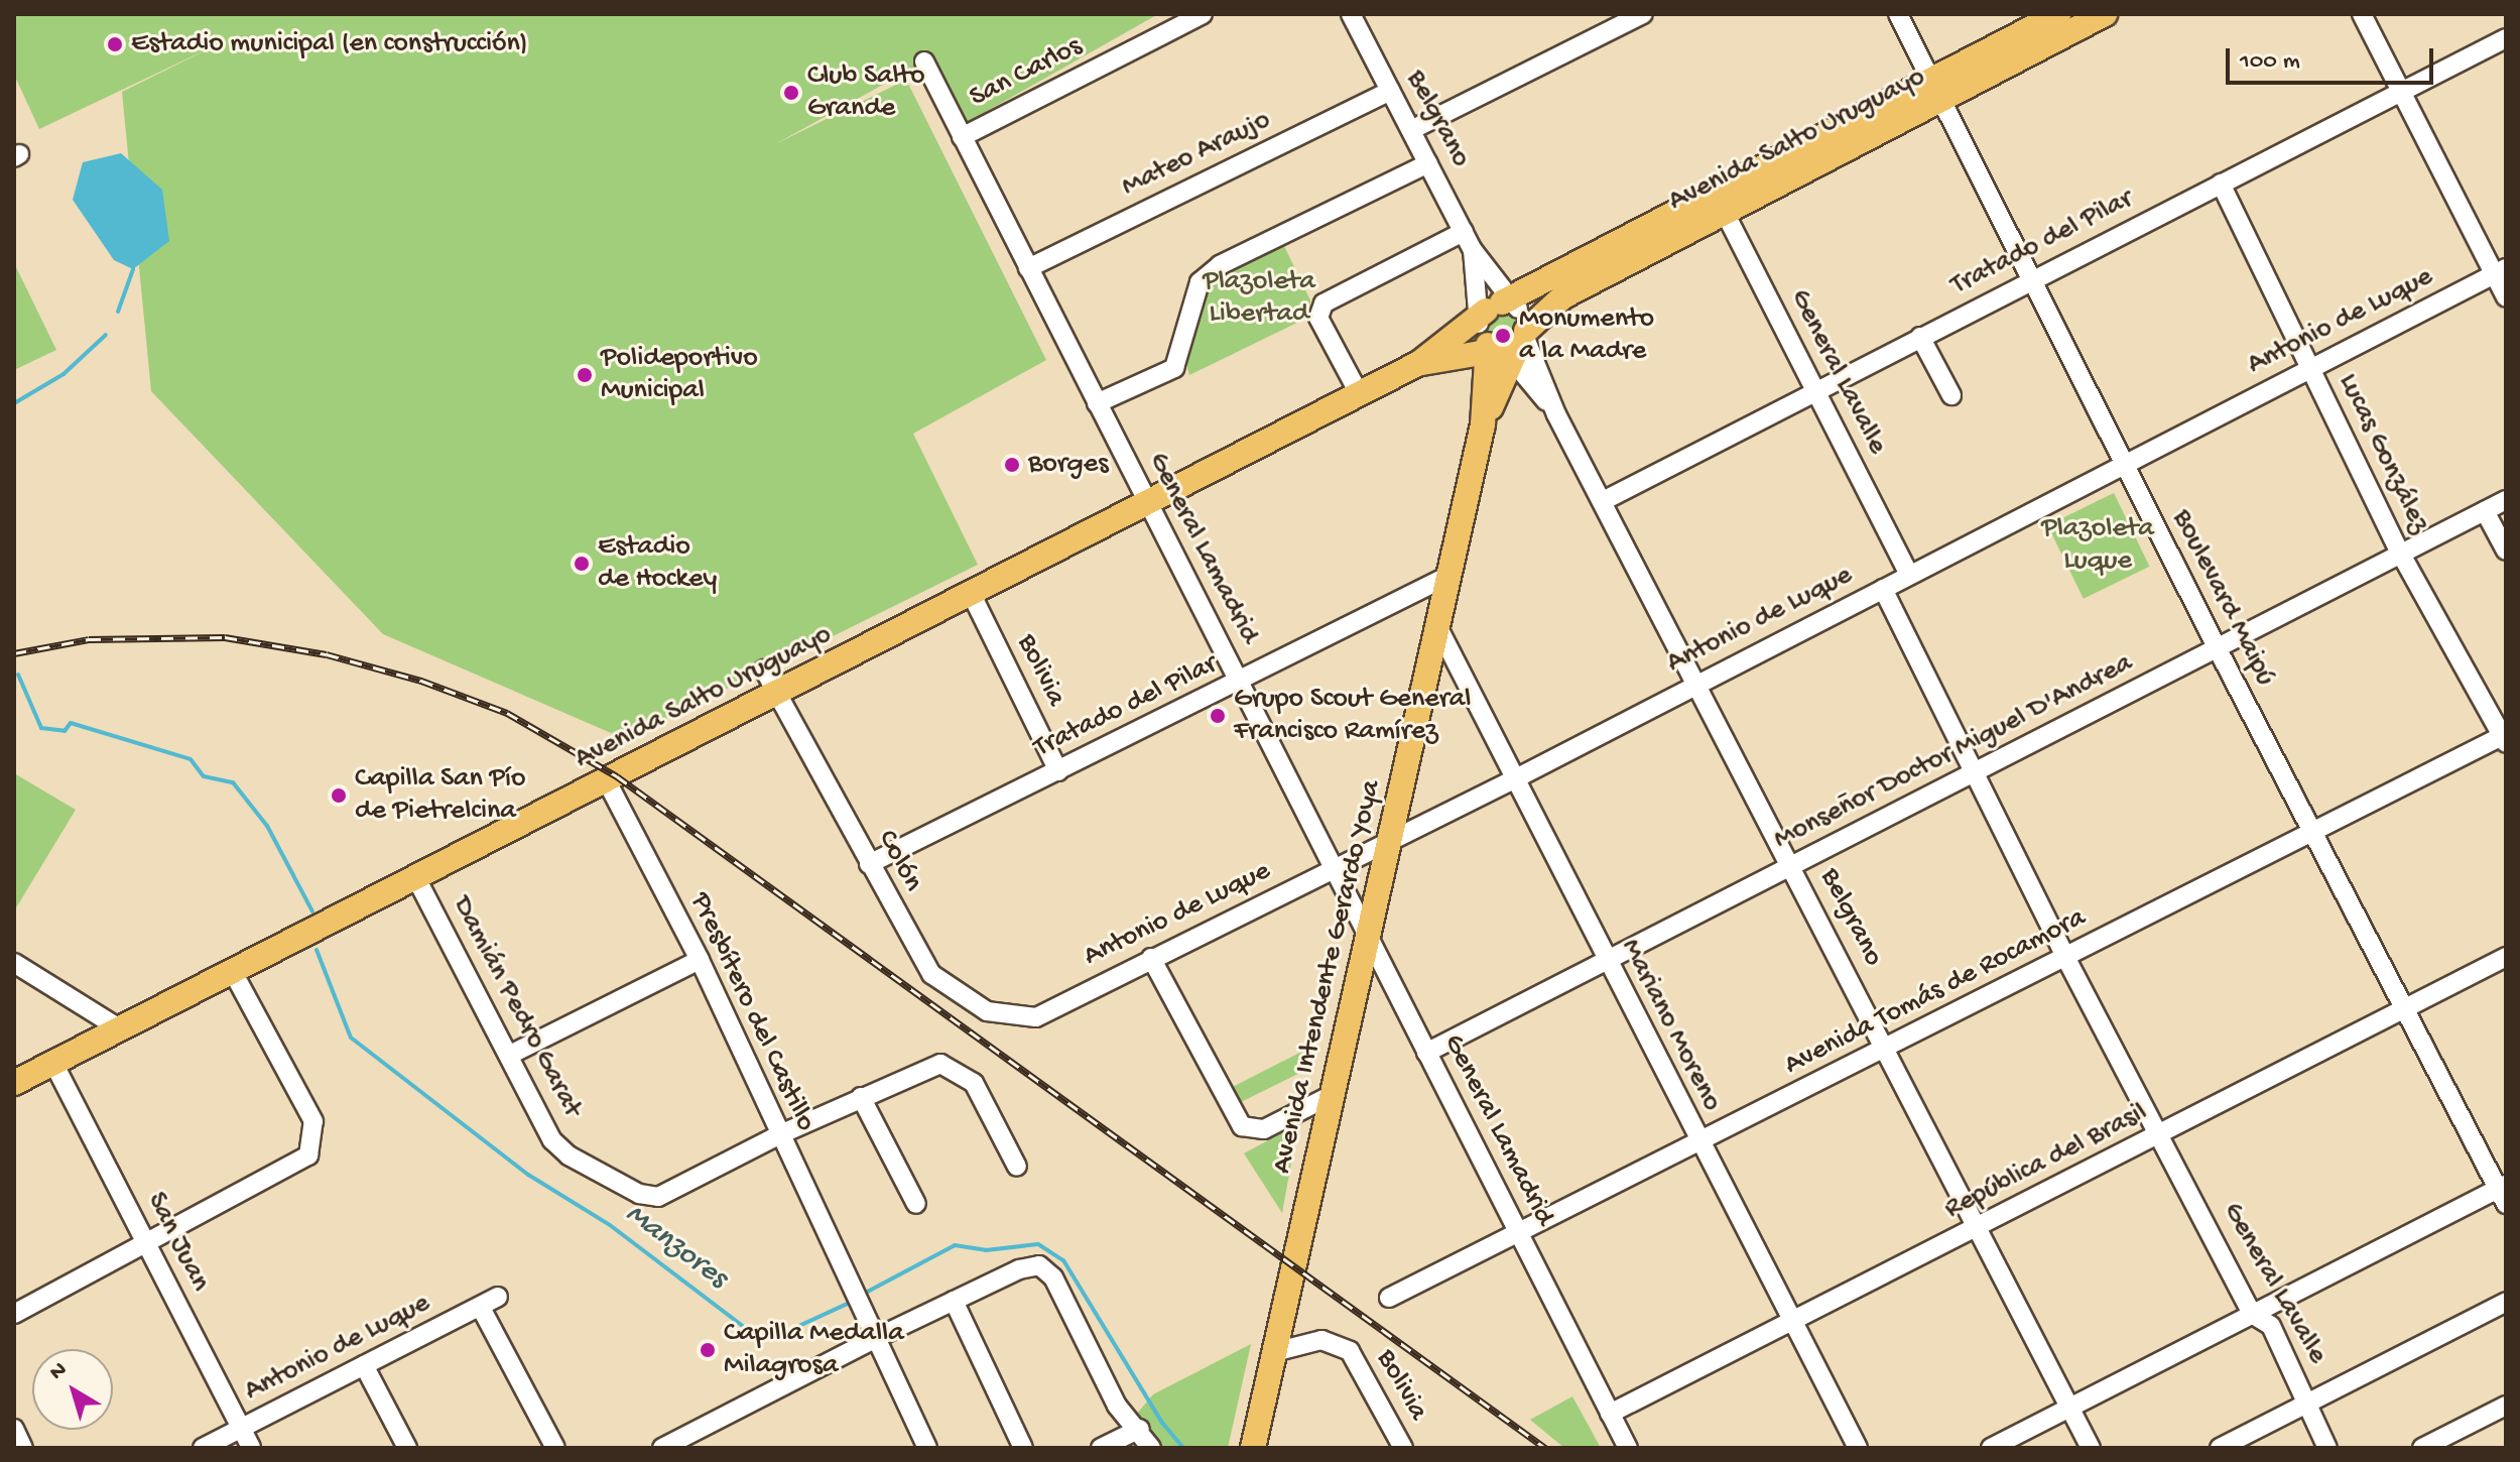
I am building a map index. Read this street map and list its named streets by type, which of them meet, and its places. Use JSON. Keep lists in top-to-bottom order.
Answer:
{
  "streets": {
    "main road": ["Avenida Salto Uruguayo", "Avenida Intendente Gerardo Yoya"],
    "street": [
      "San Carlos",
      "Belgrano",
      "Mateo Araujo",
      "Tratado del Pilar",
      "Antonio de Luque",
      "General Lavalle",
      "Lucas González",
      "General Lamadrid",
      "Boulevard Maipú",
      "Bolivia",
      "Monseñor Doctor Miguel D'Andrea",
      "Colón",
      "Avenida Tomás de Rocamora",
      "Damián Pedro Garat",
      "Presbítero del Castillo",
      "Mariano Moreno",
      "República del Brasil",
      "San Juan"
    ]
  },
  "crossings": [
    ["San Carlos", "General Lamadrid"],
    ["Belgrano", "Avenida Salto Uruguayo"],
    ["Belgrano", "Mateo Araujo"],
    ["Belgrano", "Tratado del Pilar"],
    ["Belgrano", "Antonio de Luque"],
    ["Belgrano", "Monseñor Doctor Miguel D'Andrea"],
    ["Belgrano", "Avenida Intendente Gerardo Yoya"],
    ["Belgrano", "Avenida Tomás de Rocamora"],
    ["Belgrano", "República del Brasil"],
    ["Avenida Salto Uruguayo", "General Lavalle"],
    ["Avenida Salto Uruguayo", "General Lamadrid"],
    ["Avenida Salto Uruguayo", "Boulevard Maipú"],
    ["Avenida Salto Uruguayo", "Bolivia"],
    ["Avenida Salto Uruguayo", "Colón"],
    ["Avenida Salto Uruguayo", "Avenida Intendente Gerardo Yoya"],
    ["Avenida Salto Uruguayo", "Damián Pedro Garat"],
    ["Avenida Salto Uruguayo", "Presbítero del Castillo"],
    ["Avenida Salto Uruguayo", "San Juan"],
    ["Mateo Araujo", "General Lamadrid"],
    ["Tratado del Pilar", "General Lavalle"],
    ["Tratado del Pilar", "Lucas González"],
    ["Tratado del Pilar", "General Lamadrid"],
    ["Tratado del Pilar", "Boulevard Maipú"],
    ["Tratado del Pilar", "Bolivia"],
    ["Tratado del Pilar", "Colón"],
    ["Tratado del Pilar", "Avenida Intendente Gerardo Yoya"],
    ["Antonio de Luque", "General Lavalle"],
    ["Antonio de Luque", "Lucas González"],
    ["Antonio de Luque", "General Lamadrid"],
    ["Antonio de Luque", "Boulevard Maipú"],
    ["Antonio de Luque", "Colón"],
    ["Antonio de Luque", "Avenida Intendente Gerardo Yoya"],
    ["Antonio de Luque", "Mariano Moreno"],
    ["Antonio de Luque", "San Juan"],
    ["General Lavalle", "Monseñor Doctor Miguel D'Andrea"],
    ["General Lavalle", "Avenida Tomás de Rocamora"],
    ["General Lavalle", "República del Brasil"],
    ["Lucas González", "Monseñor Doctor Miguel D'Andrea"],
    ["Lucas González", "Avenida Tomás de Rocamora"],
    ["General Lamadrid", "Monseñor Doctor Miguel D'Andrea"],
    ["General Lamadrid", "Avenida Intendente Gerardo Yoya"],
    ["General Lamadrid", "Avenida Tomás de Rocamora"],
    ["General Lamadrid", "República del Brasil"],
    ["Boulevard Maipú", "Monseñor Doctor Miguel D'Andrea"],
    ["Boulevard Maipú", "Avenida Tomás de Rocamora"],
    ["Boulevard Maipú", "República del Brasil"],
    ["Bolivia", "Avenida Intendente Gerardo Yoya"],
    ["Monseñor Doctor Miguel D'Andrea", "Mariano Moreno"],
    ["Avenida Intendente Gerardo Yoya", "Mariano Moreno"],
    ["Avenida Tomás de Rocamora", "Mariano Moreno"],
    ["Damián Pedro Garat", "Presbítero del Castillo"],
    ["Mariano Moreno", "República del Brasil"]
  ],
  "water": ["Manzores"],
  "parks": ["Plazoleta Libertad", "Plazoleta Luque"],
  "places": [
    "Estadio municipal (en construcción)",
    "Club Salto Grande",
    "Monumento a la Madre",
    "Polideportivo Municipal",
    "Borges",
    "Estadio de Hockey",
    "Grupo Scout General Francisco Ramírez",
    "Capilla San Pío de Pietrelcina",
    "Capilla Medalla Milagrosa"
  ],
  "scale_bar": "100 m",
  "north": "top left"
}
